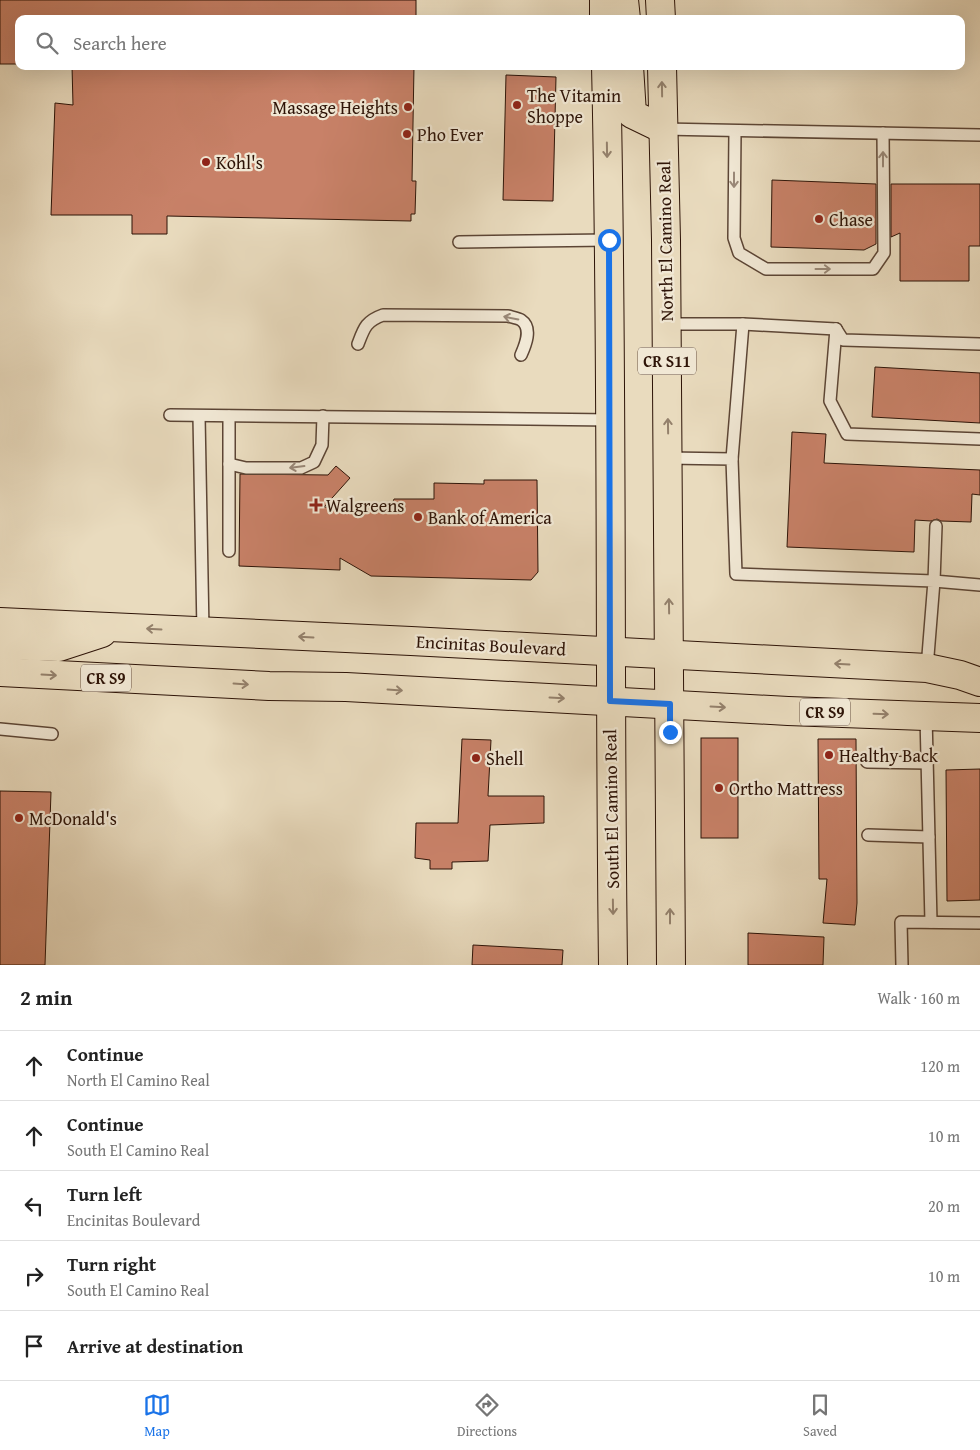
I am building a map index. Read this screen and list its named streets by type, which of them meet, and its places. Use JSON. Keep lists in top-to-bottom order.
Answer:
{
  "streets": {
    "main road": [
      "North El Camino Real",
      "CR S11",
      "Encinitas Boulevard",
      "CR S9",
      "South El Camino Real"
    ]
  },
  "crossings": [
    ["North El Camino Real", "CR S11"],
    ["North El Camino Real", "Encinitas Boulevard"],
    ["CR S11", "Encinitas Boulevard"],
    ["CR S11", "CR S9"],
    ["Encinitas Boulevard", "South El Camino Real"],
    ["CR S9", "South El Camino Real"]
  ],
  "places": {
    "other": [
      "The Vitamin Shoppe",
      "Massage Heights",
      "Pho Ever",
      "Kohl's",
      "Chase",
      "Bank of America",
      "Healthy Back",
      "Shell",
      "Ortho Mattress",
      "McDonald's"
    ],
    "health": ["Walgreens"]
  },
  "page": {
    "search": "Search here",
    "heading": ["2 min", "Walk · 160 m"],
    "list": [
      ["Continue", "North El Camino Real", "120 m"],
      ["Continue", "South El Camino Real", "10 m"],
      ["Turn left", "Encinitas Boulevard", "20 m"],
      ["Turn right", "South El Camino Real", "10 m"],
      "Arrive at destination"
    ],
    "nav": ["Map", "Directions", "Saved"]
  }
}
